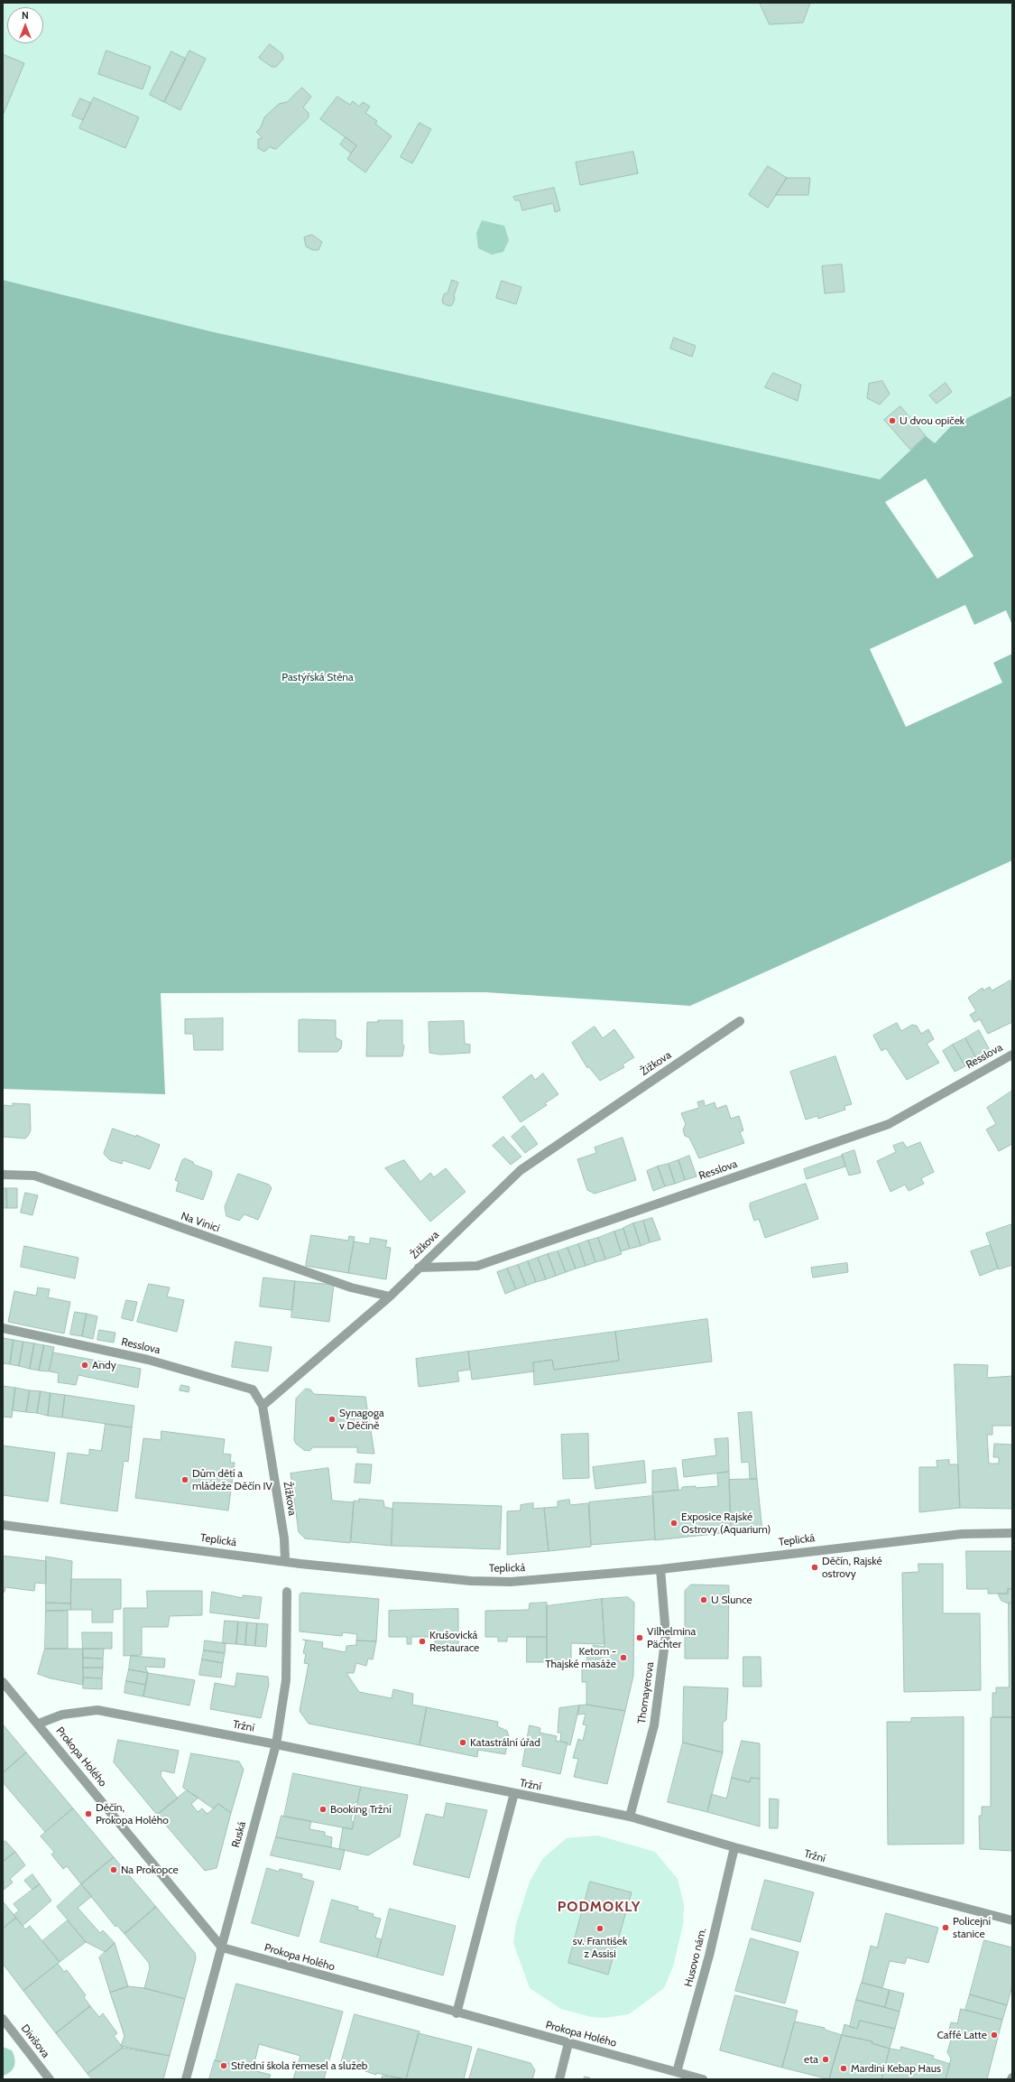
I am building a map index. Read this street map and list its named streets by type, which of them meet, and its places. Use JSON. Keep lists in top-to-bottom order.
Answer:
{
  "streets": {
    "street": [
      "Resslova",
      "Žižkova",
      "Na Vinici",
      "Teplická",
      "Thomayerova",
      "Tržní",
      "Prokopa Holého",
      "Ruská",
      "Husovo nám.",
      "Divišova"
    ]
  },
  "crossings": [
    ["Resslova", "Žižkova"],
    ["Žižkova", "Na Vinici"],
    ["Žižkova", "Teplická"],
    ["Teplická", "Thomayerova"],
    ["Thomayerova", "Tržní"],
    ["Tržní", "Prokopa Holého"],
    ["Tržní", "Ruská"],
    ["Tržní", "Husovo nám."],
    ["Prokopa Holého", "Ruská"],
    ["Prokopa Holého", "Husovo nám."]
  ],
  "districts": ["PODMOKLY"],
  "parks": ["Pastýřská Stěna"],
  "places": [
    "U dvou opiček",
    "Andy",
    "Synagoga v Děčíně",
    "Dům dětí a mládeže Děčín IV",
    "Exposice Rajské Ostrovy (Aquarium)",
    "Děčín, Rajské ostrovy",
    "U Slunce",
    "Vilhelmina Pächter",
    "Krušovická Restaurace",
    "Ketom - Thajské masáže",
    "Katastrální úřad",
    "Booking Tržní",
    "Děčín, Prokopa Holého",
    "Na Prokopce",
    "Policejní stanice",
    "sv. František z Assisi",
    "Caffé Latte",
    "eta",
    "Střední škola řemesel a služeb",
    "Mardini Kebap Haus"
  ],
  "north": "top"
}
